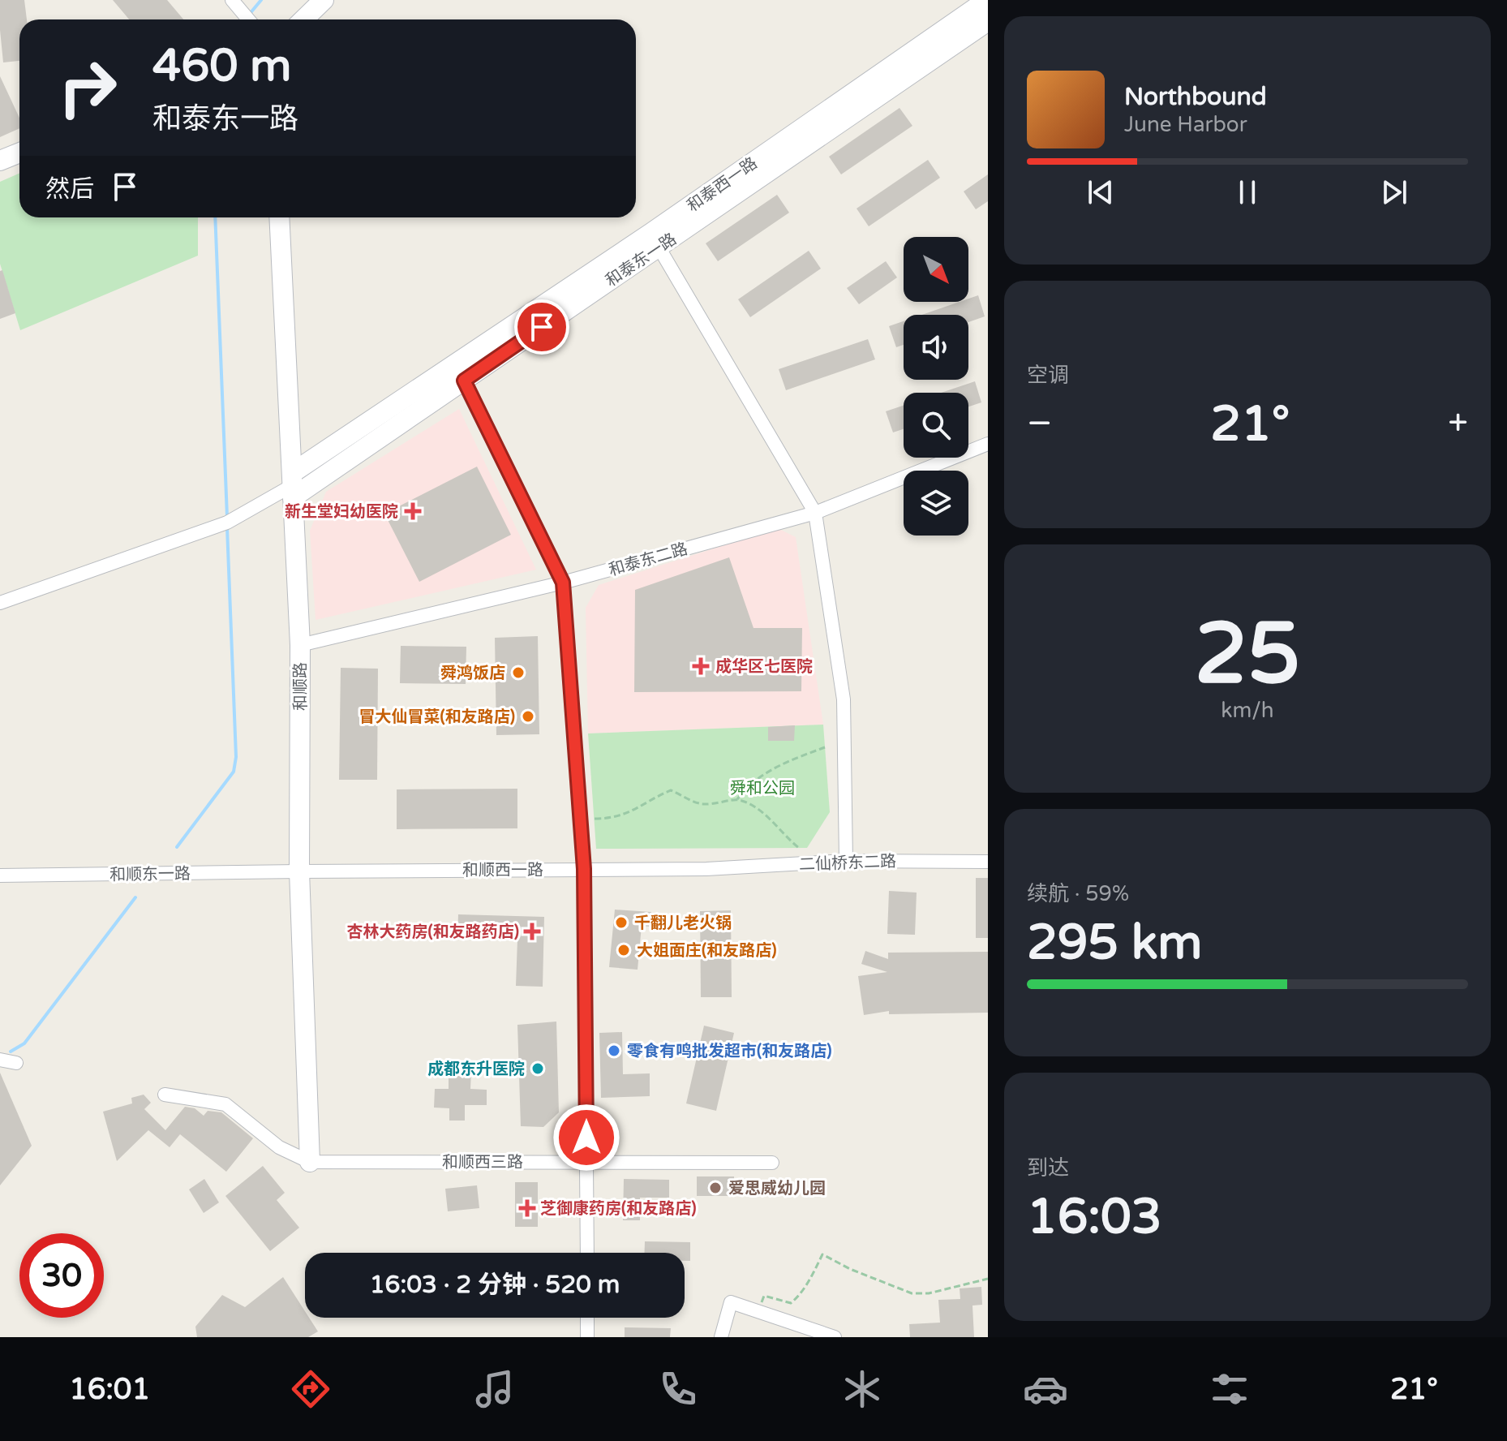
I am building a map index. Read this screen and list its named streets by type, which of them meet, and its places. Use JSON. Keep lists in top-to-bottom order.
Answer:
{
  "streets": {
    "street": [
      "和泰西一路",
      "和泰东一路",
      "和泰东二路",
      "和顺路",
      "二仙桥东二路",
      "和顺西一路",
      "和顺东一路",
      "和顺西三路"
    ]
  },
  "crossings": [
    ["和泰西一路", "和泰东一路"],
    ["和泰东一路", "和顺路"],
    ["和泰东二路", "和顺路"],
    ["和顺路", "和顺西一路"],
    ["和顺路", "和顺东一路"],
    ["和顺路", "和顺西三路"],
    ["二仙桥东二路", "和顺西一路"],
    ["和顺西一路", "和顺东一路"]
  ],
  "parks": ["舜和公园"],
  "places": {
    "health": [
      "新生堂妇幼医院",
      "成华区七医院",
      "杏林大药房(和友路药店)",
      "芝御康药房(和友路店)"
    ],
    "other": [
      "舜鸿饭店",
      "冒大仙冒菜(和友路店)",
      "千翻儿老火锅",
      "大姐面庄(和友路店)",
      "零食有鸣批发超市(和友路店)",
      "成都东升医院",
      "爱思威幼儿园"
    ]
  },
  "north": "bottom right",
  "page": {
    "turn": ["460 m", "和泰东一路"],
    "song": ["Northbound", "June Harbor"],
    "then": "然后",
    "tile": [
      "空调",
      ["25", "km/h"],
      ["续航 · 59%", "295 km"],
      ["到达", "16:03"]
    ],
    "heat": ["−", "21°", "+"],
    "limit": "30",
    "trip": "16:03 · 2 分钟 · 520 m",
    "tabs": ["16:01", "21°"]
  }
}
